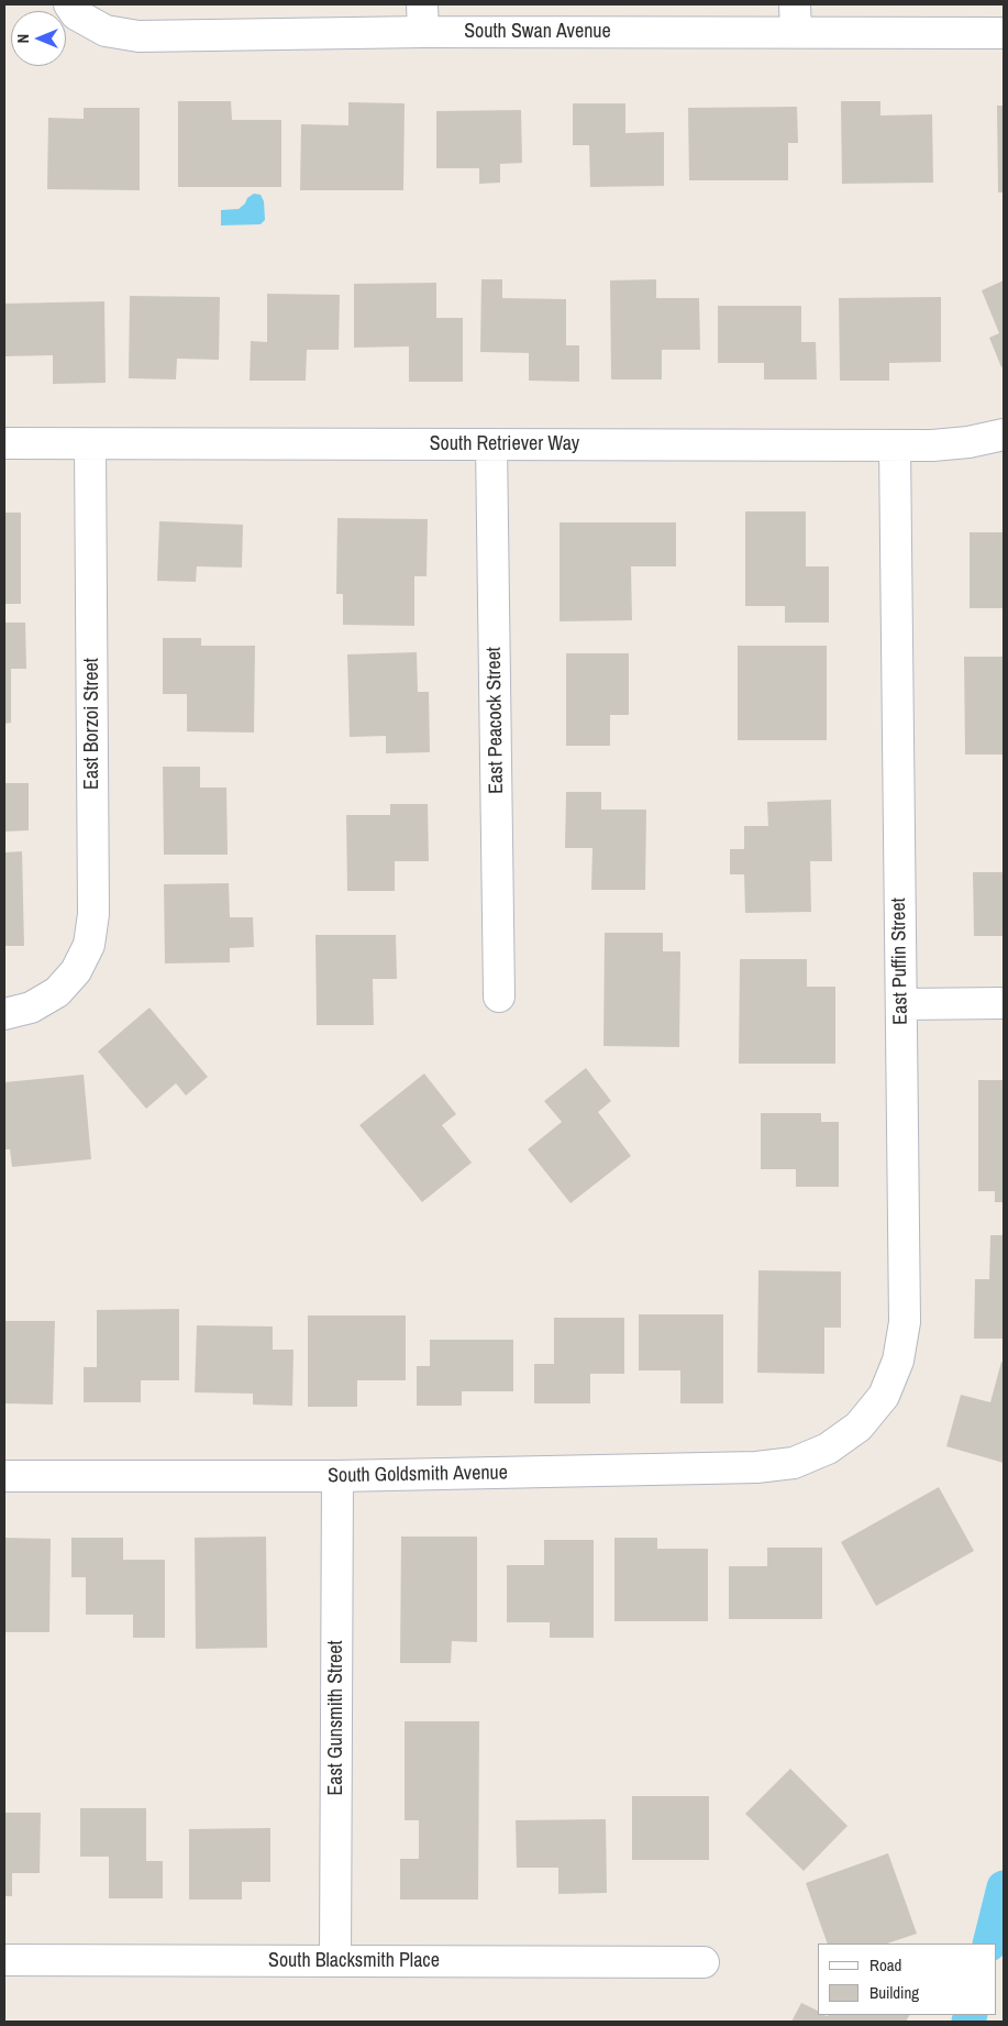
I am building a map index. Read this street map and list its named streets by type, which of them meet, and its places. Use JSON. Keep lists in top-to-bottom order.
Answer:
{
  "streets": {
    "street": [
      "South Swan Avenue",
      "South Retriever Way",
      "East Peacock Street",
      "East Borzoi Street",
      "East Puffin Street",
      "South Goldsmith Avenue",
      "East Gunsmith Street",
      "South Blacksmith Place"
    ]
  },
  "crossings": [
    ["South Retriever Way", "East Peacock Street"],
    ["South Retriever Way", "East Borzoi Street"],
    ["South Retriever Way", "East Puffin Street"],
    ["East Puffin Street", "South Goldsmith Avenue"],
    ["South Goldsmith Avenue", "East Gunsmith Street"],
    ["East Gunsmith Street", "South Blacksmith Place"]
  ],
  "legend": ["Road", "Building"],
  "north": "left"
}
